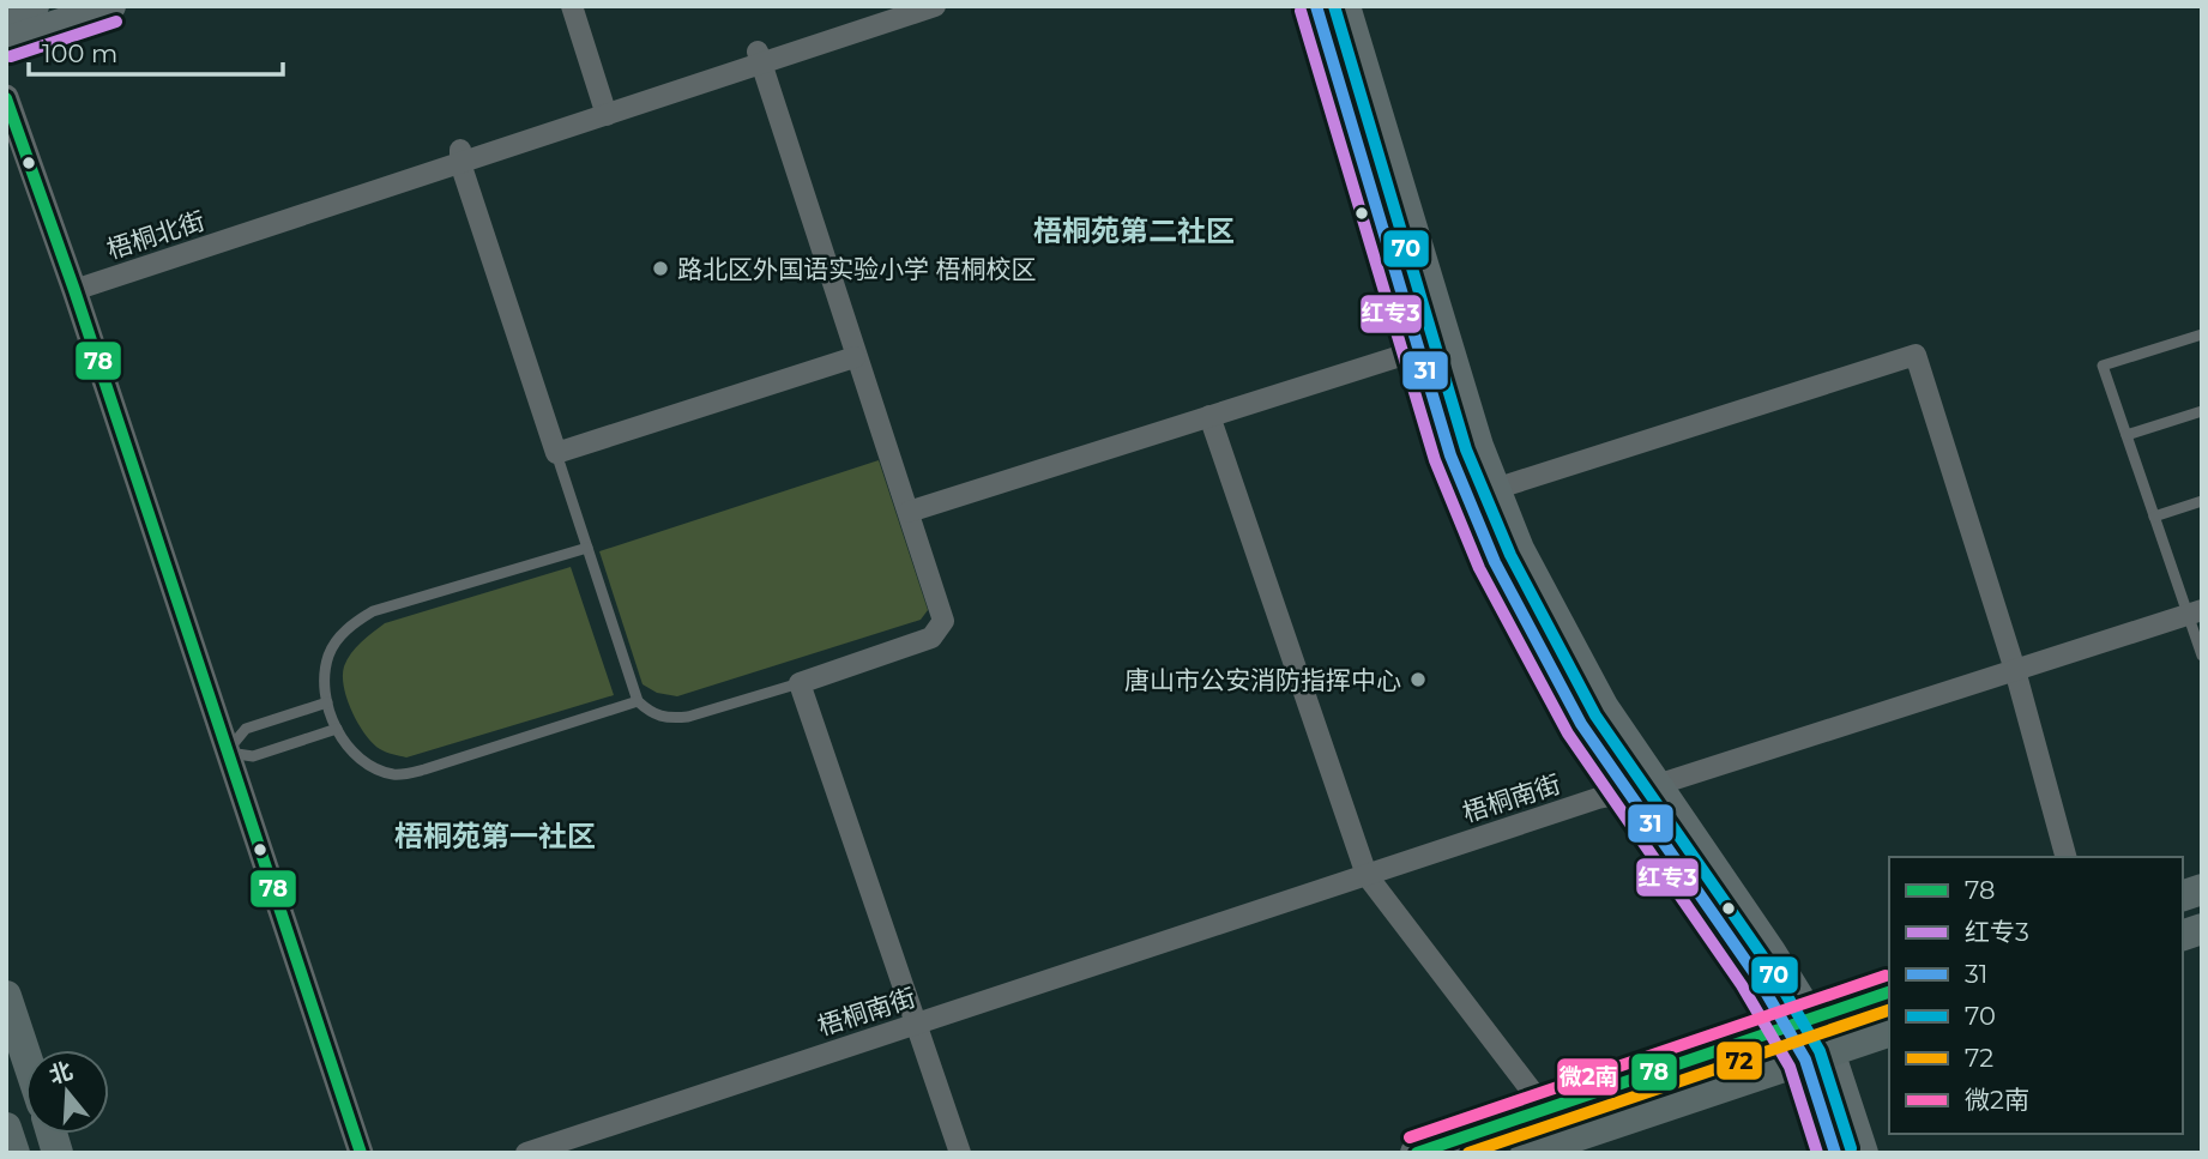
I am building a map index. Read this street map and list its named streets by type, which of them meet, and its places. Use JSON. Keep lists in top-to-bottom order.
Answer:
{
  "streets": {
    "street": ["梧桐北街", "梧桐南街"]
  },
  "districts": ["梧桐苑第二社区", "梧桐苑第一社区"],
  "places": ["路北区外国语实验小学 梧桐校区", "唐山市公安消防指挥中心"],
  "lines": [
    "transit line 31",
    "transit line 70",
    "transit line 红专3",
    "transit line 78",
    "transit line 微2南",
    "transit line 72"
  ],
  "legend": [
    "78",
    "红专3",
    "31",
    "70",
    "72",
    "微2南"
  ],
  "scale_bar": "100 m",
  "north": "top"
}
